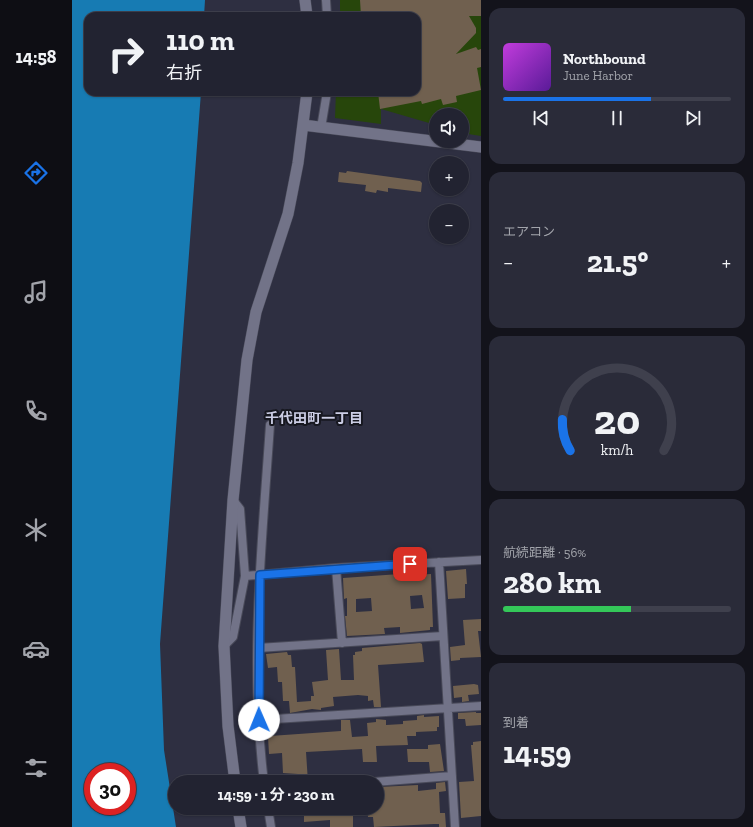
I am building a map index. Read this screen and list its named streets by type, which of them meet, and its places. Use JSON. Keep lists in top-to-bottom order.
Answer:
{
  "districts": ["千代田町一丁目"],
  "page": {
    "tabs": "14:58",
    "turn": ["110 m", "右折"],
    "song": ["Northbound", "June Harbor"],
    "map_buttons": ["+", "−"],
    "tile": [
      "エアコン",
      ["航続距離 · 56%", "280 km"],
      ["到着", "14:59"]
    ],
    "heat": ["−", "21.5°", "+"],
    "limit": "30",
    "trip": "14:59 · 1 分 · 230 m",
    "gauge": ["20", "km/h"]
  }
}
